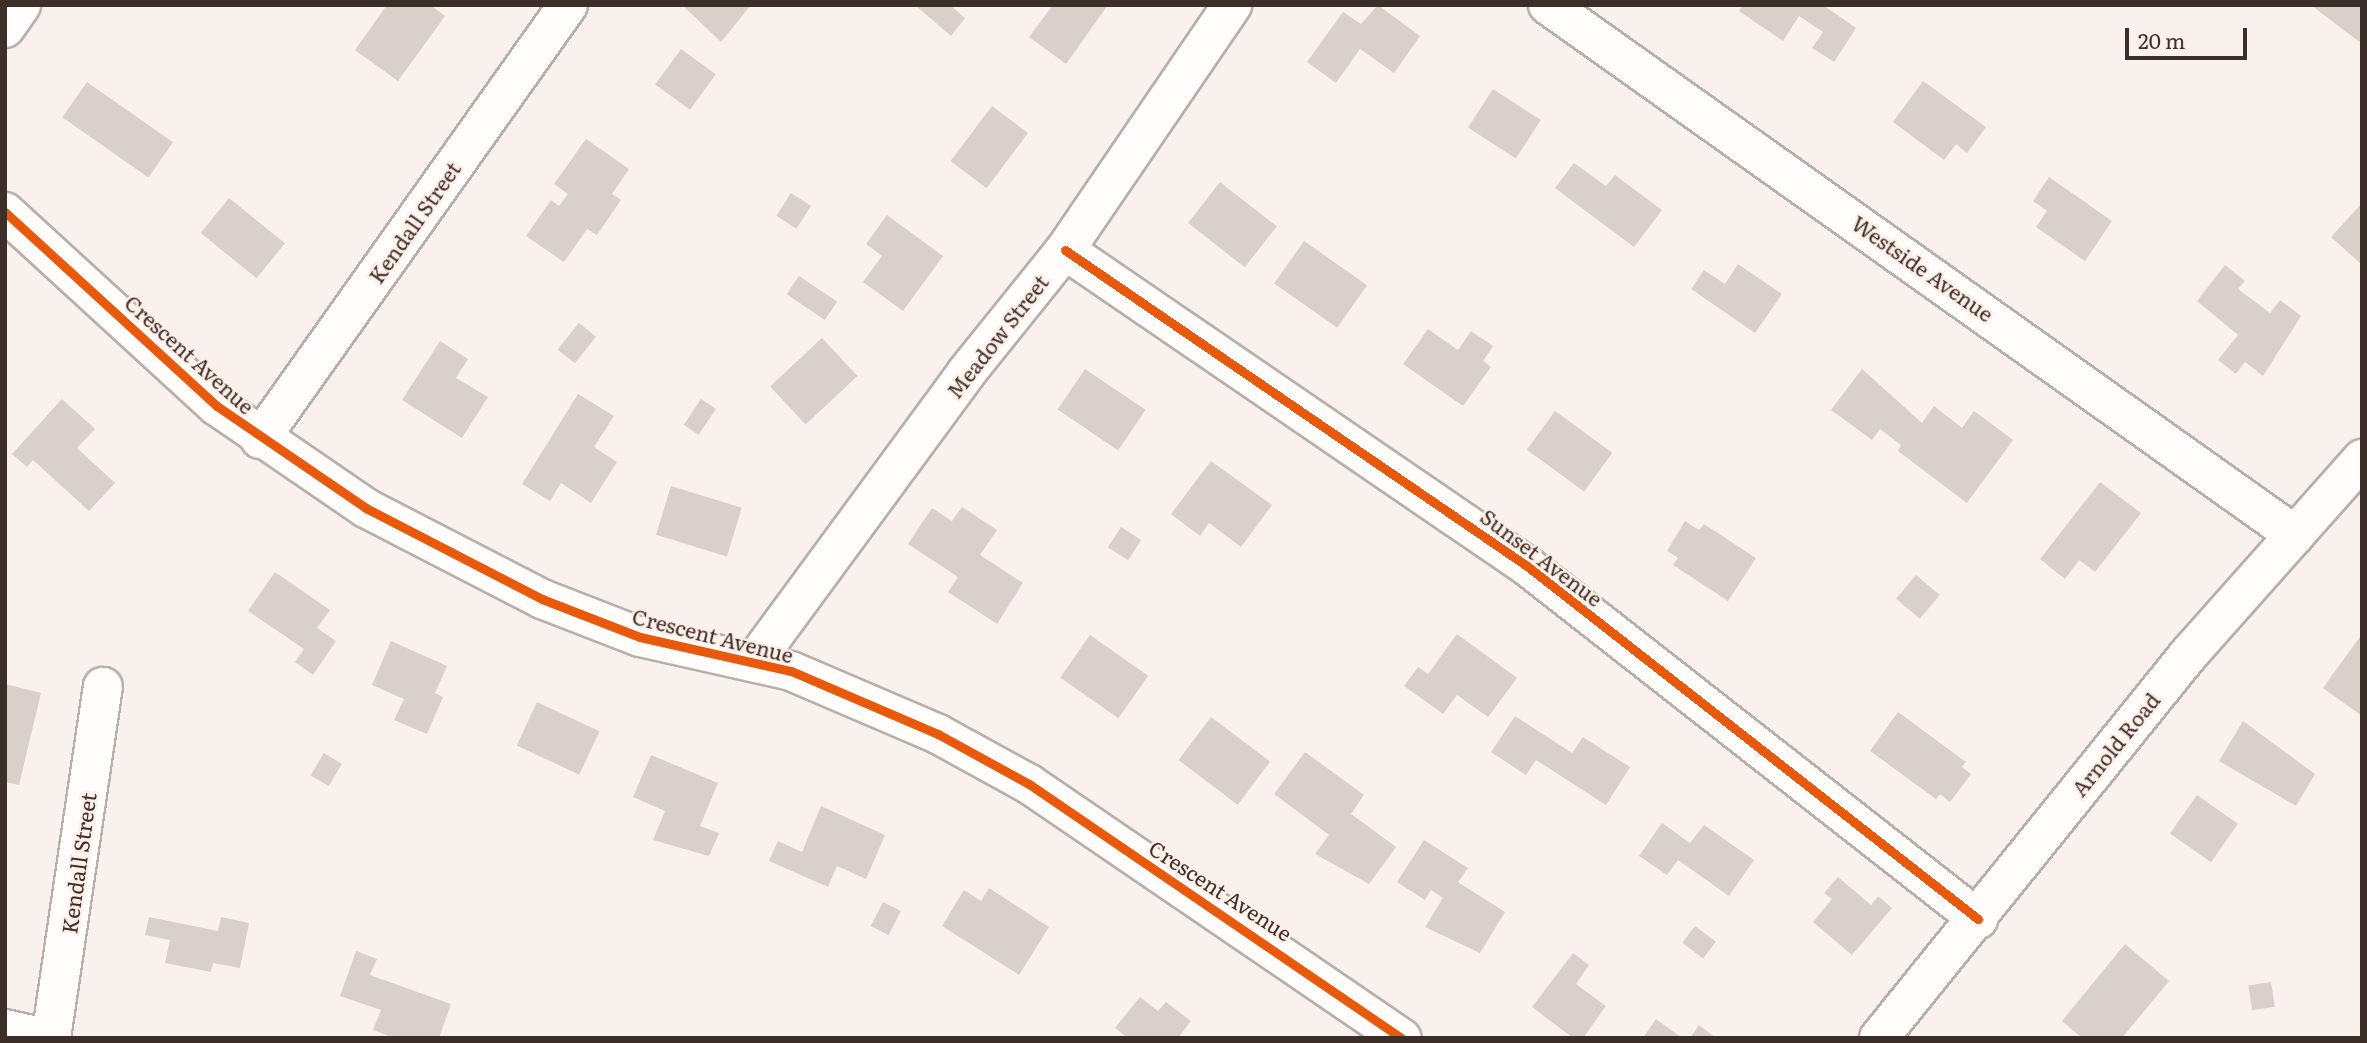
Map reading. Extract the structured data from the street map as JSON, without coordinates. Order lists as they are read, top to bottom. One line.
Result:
{"streets":{"street":["Kendall Street","Westside Avenue","Meadow Street","Crescent Avenue","Sunset Avenue","Arnold Road"]},"crossings":[["Kendall Street","Crescent Avenue"],["Westside Avenue","Arnold Road"],["Meadow Street","Crescent Avenue"],["Meadow Street","Sunset Avenue"],["Sunset Avenue","Arnold Road"]],"scale_bar":"20 m"}
